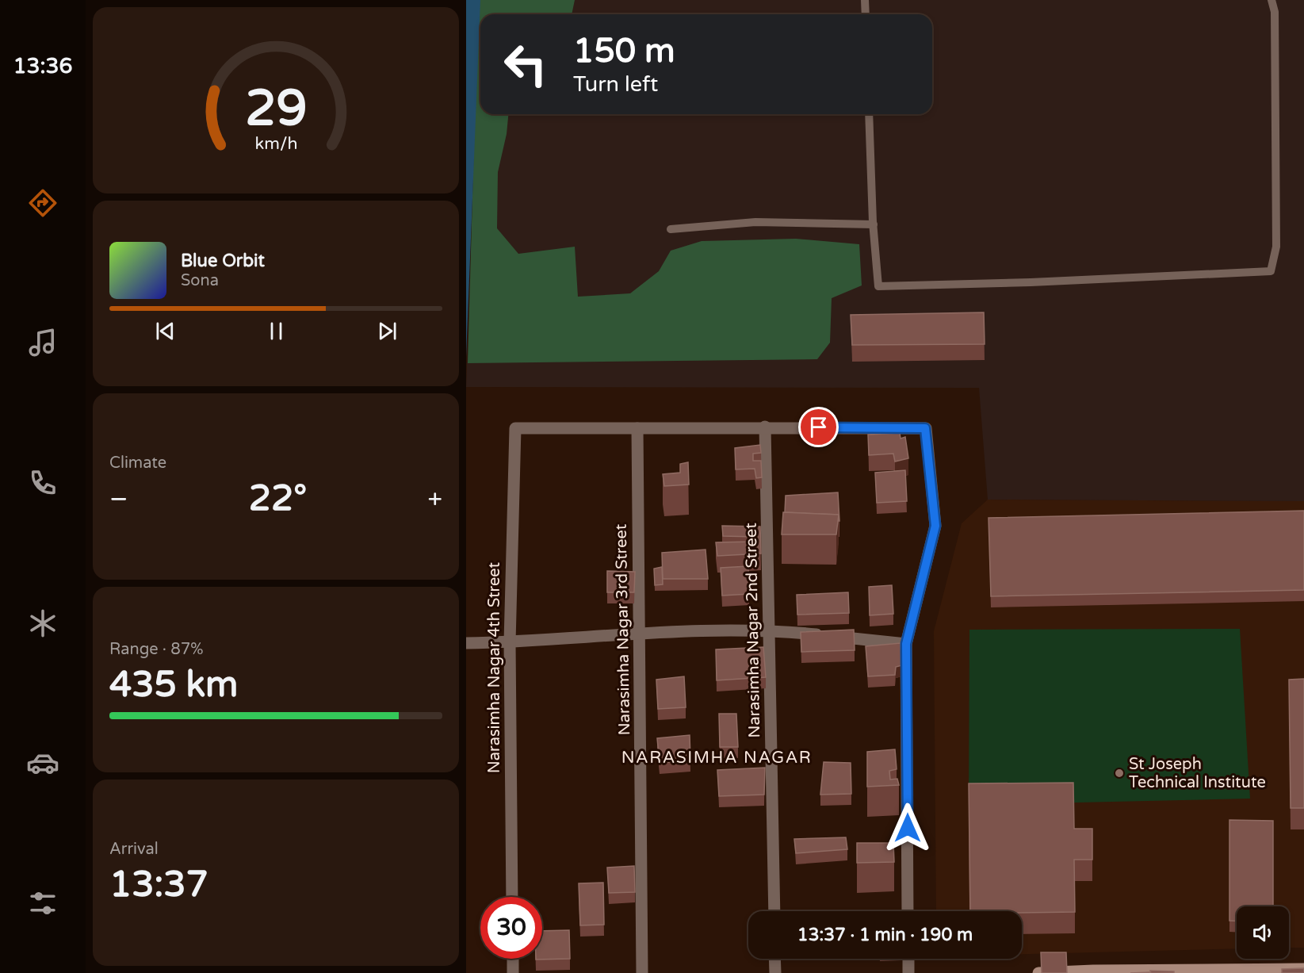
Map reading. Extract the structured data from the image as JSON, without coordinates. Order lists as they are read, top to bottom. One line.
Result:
{"streets":{"street":["Narasimha Nagar 3rd Street","Narasimha Nagar 2nd Street","Narasimha Nagar 4th Street"]},"crossings":[["Narasimha Nagar 3rd Street","Narasimha Nagar 4th Street"]],"districts":["NARASIMHA NAGAR"],"places":["St Joseph Technical Institute"],"page":{"tabs":"13:36","turn":["150 m","Turn left"],"song":["Blue Orbit","Sona"],"tile":["Climate",["Range · 87%","435 km"],["Arrival","13:37"]],"heat":["−","22°","+"],"limit":"30","trip":"13:37 · 1 min · 190 m","gauge":["29","km/h"]}}
